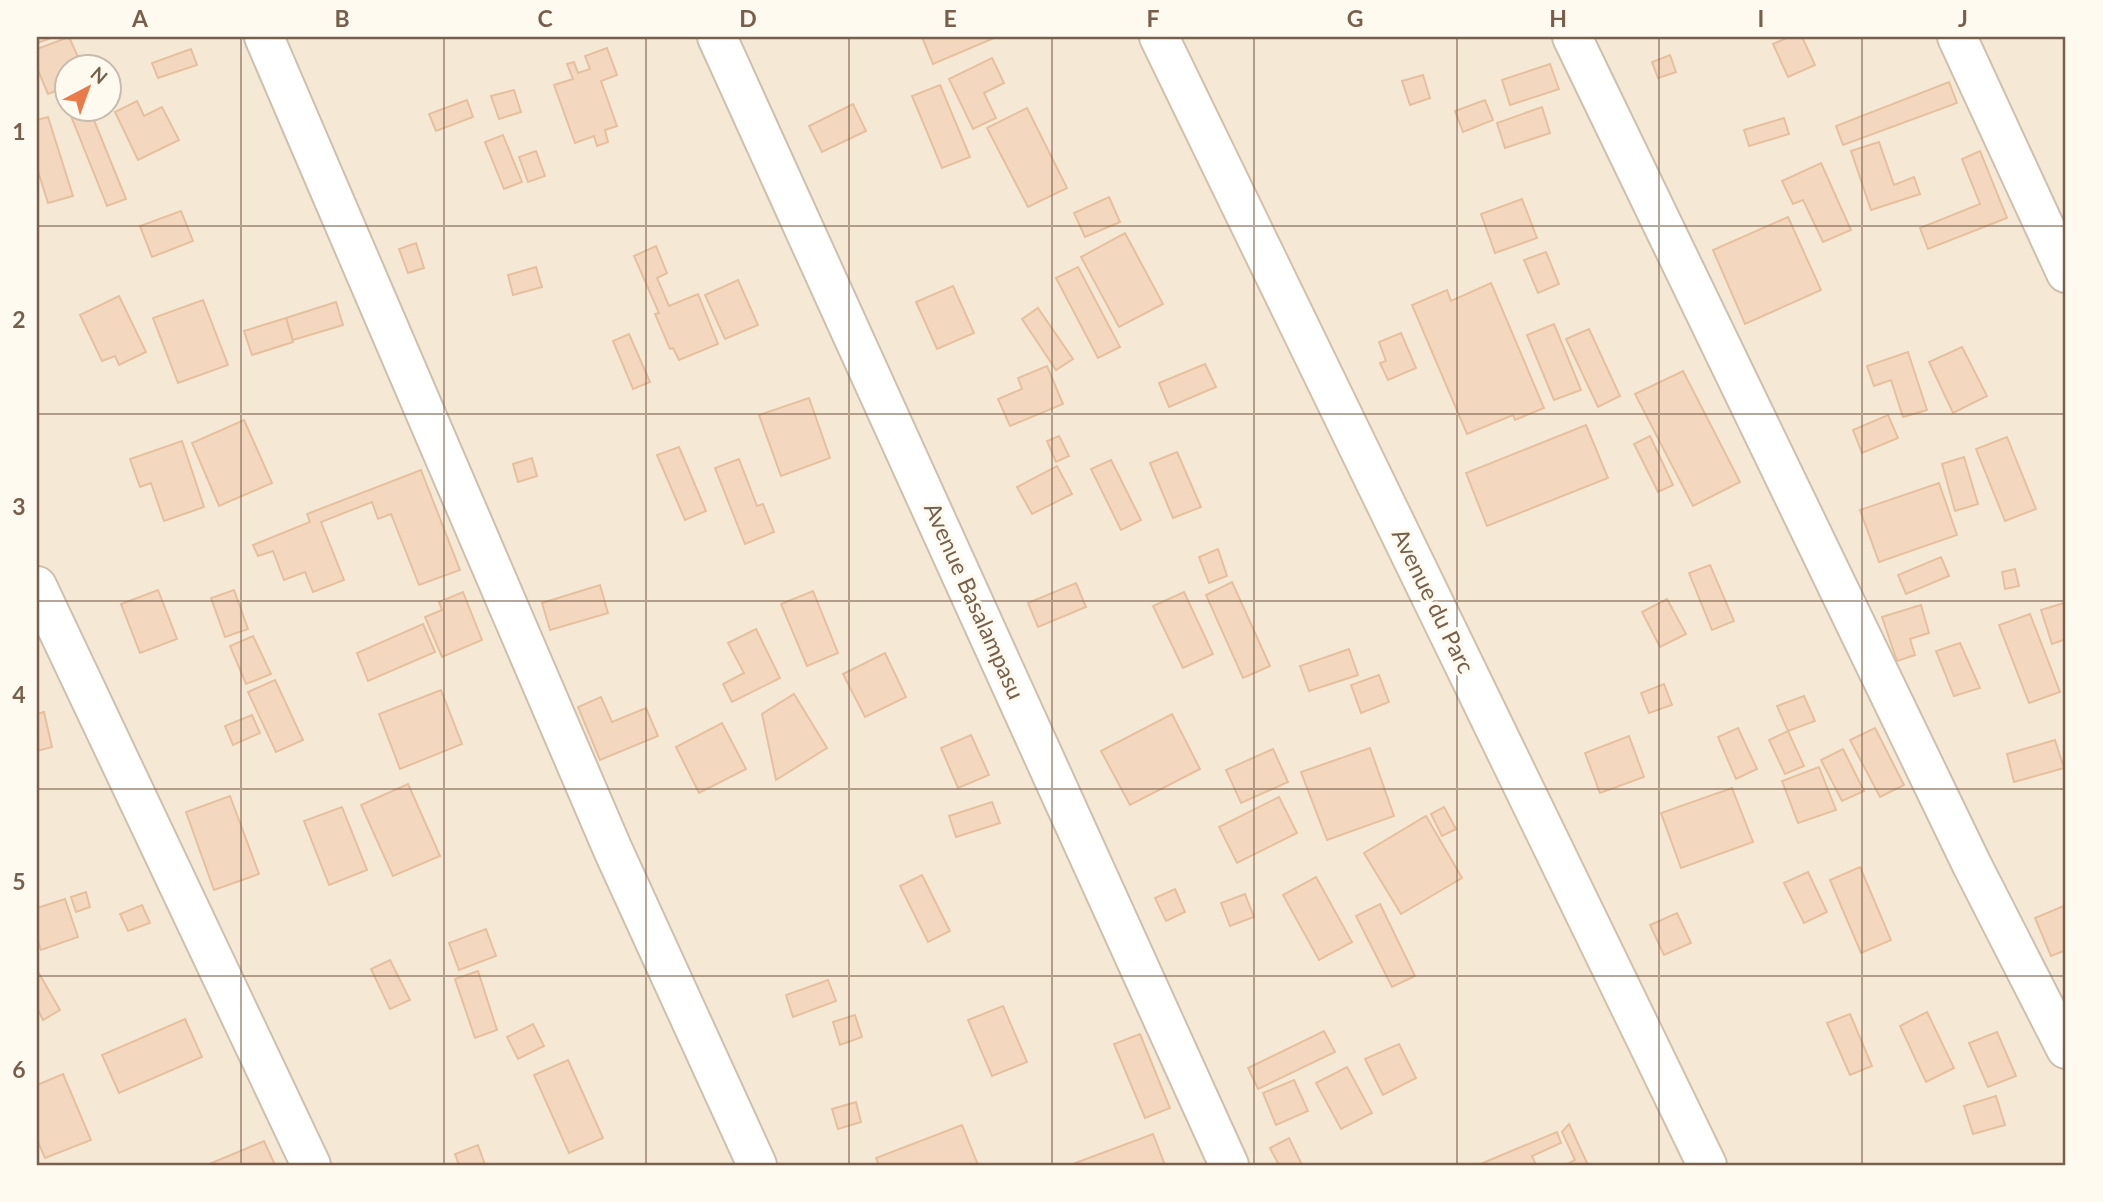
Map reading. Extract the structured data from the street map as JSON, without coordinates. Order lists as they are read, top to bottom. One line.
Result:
{"streets":{"street":["Avenue Basalampasu","Avenue du Parc"]},"north":"top right","grid":{"columns":["A","B","C","D","E","F","G","H","I","J"],"rows":["1","2","3","4","5","6"]}}
